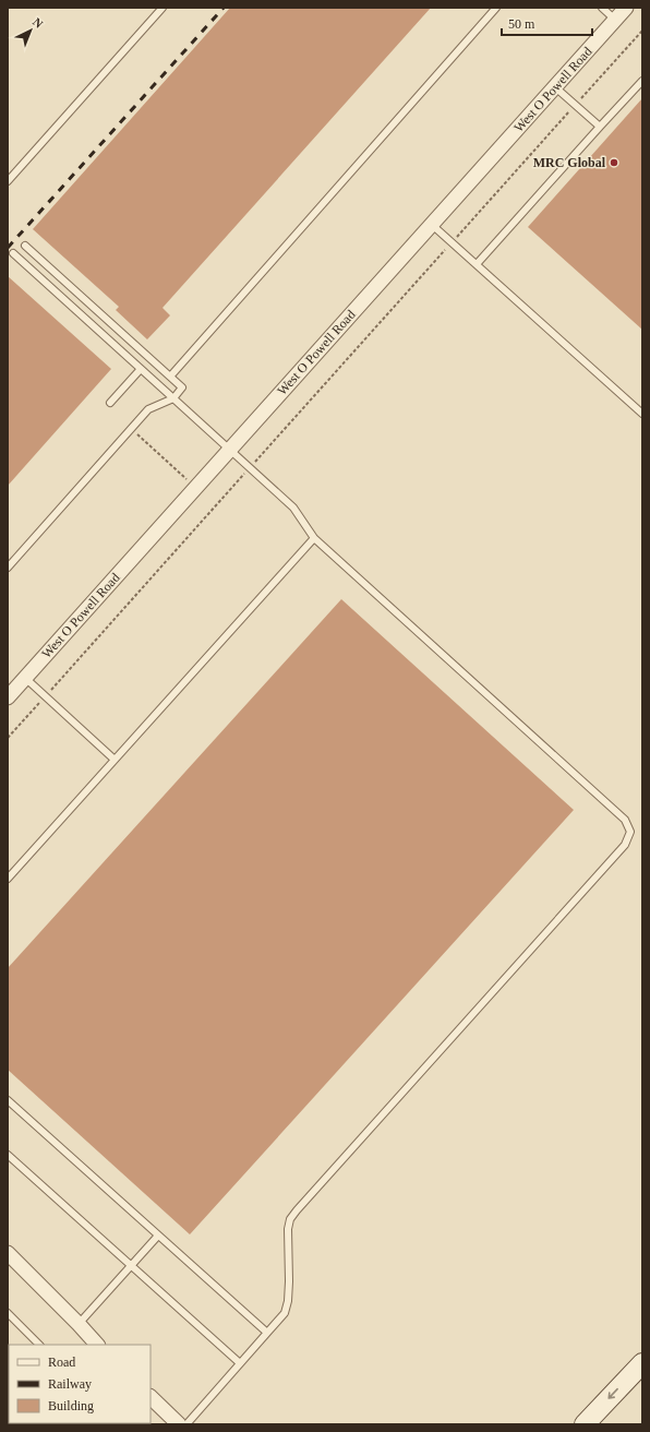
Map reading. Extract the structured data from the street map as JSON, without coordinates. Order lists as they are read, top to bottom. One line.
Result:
{"streets":{"street":["West O Powell Road"]},"places":["MRC Global"],"legend":["Road","Railway","Building"],"scale_bar":"50 m","north":"top right"}
